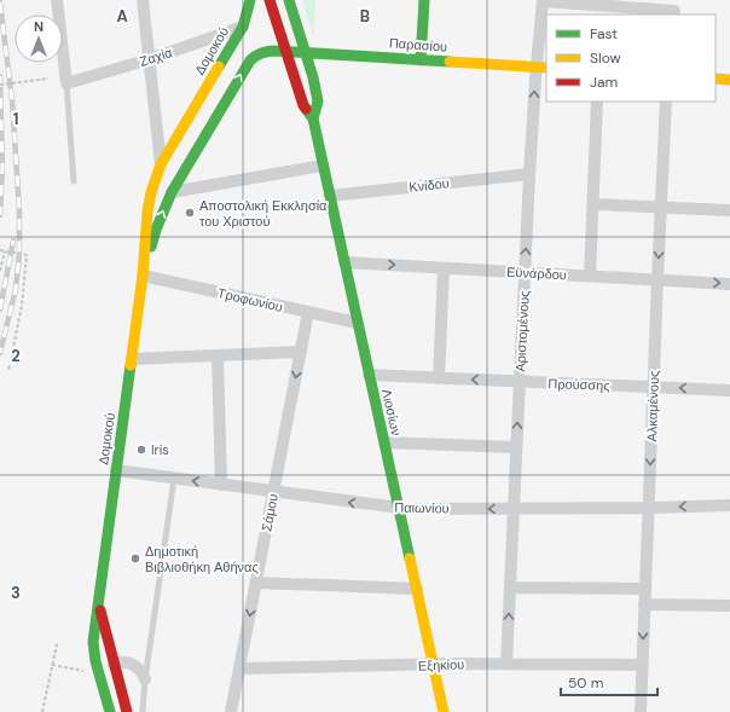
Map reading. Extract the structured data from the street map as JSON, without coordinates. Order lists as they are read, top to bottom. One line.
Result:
{"streets":{"main road":["Παρασίου","Δομοκού","Λιοσίων"],"street":["Ζαχία","Κνίδου","Εϋνάρδου","Τροφωνίου","Αριστομένους","Προύσσης","Αλκαμένους","Παιωνίου","Σάμου","Εξηκίου"]},"crossings":[["Παρασίου","Δομοκού"],["Παρασίου","Αριστομένους"],["Παρασίου","Λιοσίων"],["Δομοκού","Ζαχία"],["Δομοκού","Τροφωνίου"],["Δομοκού","Λιοσίων"],["Δομοκού","Παιωνίου"],["Κνίδου","Αριστομένους"],["Κνίδου","Λιοσίων"],["Εϋνάρδου","Αριστομένους"],["Εϋνάρδου","Αλκαμένους"],["Εϋνάρδου","Λιοσίων"],["Τροφωνίου","Λιοσίων"],["Τροφωνίου","Σάμου"],["Αριστομένους","Προύσσης"],["Αριστομένους","Παιωνίου"],["Αριστομένους","Εξηκίου"],["Προύσσης","Αλκαμένους"],["Προύσσης","Λιοσίων"],["Αλκαμένους","Παιωνίου"],["Αλκαμένους","Εξηκίου"],["Λιοσίων","Παιωνίου"],["Λιοσίων","Εξηκίου"],["Παιωνίου","Σάμου"],["Σάμου","Εξηκίου"]],"one_way":["Αλκαμένους"],"places":["Αποστολική Εκκλησία του Χριστού","Iris","Δημοτική Βιβλιοθήκη Αθήνας"],"legend":["Fast","Slow","Jam"],"scale_bar":"50 m","north":"top","grid":{"columns":["A","B"],"rows":["1","2","3"]}}
